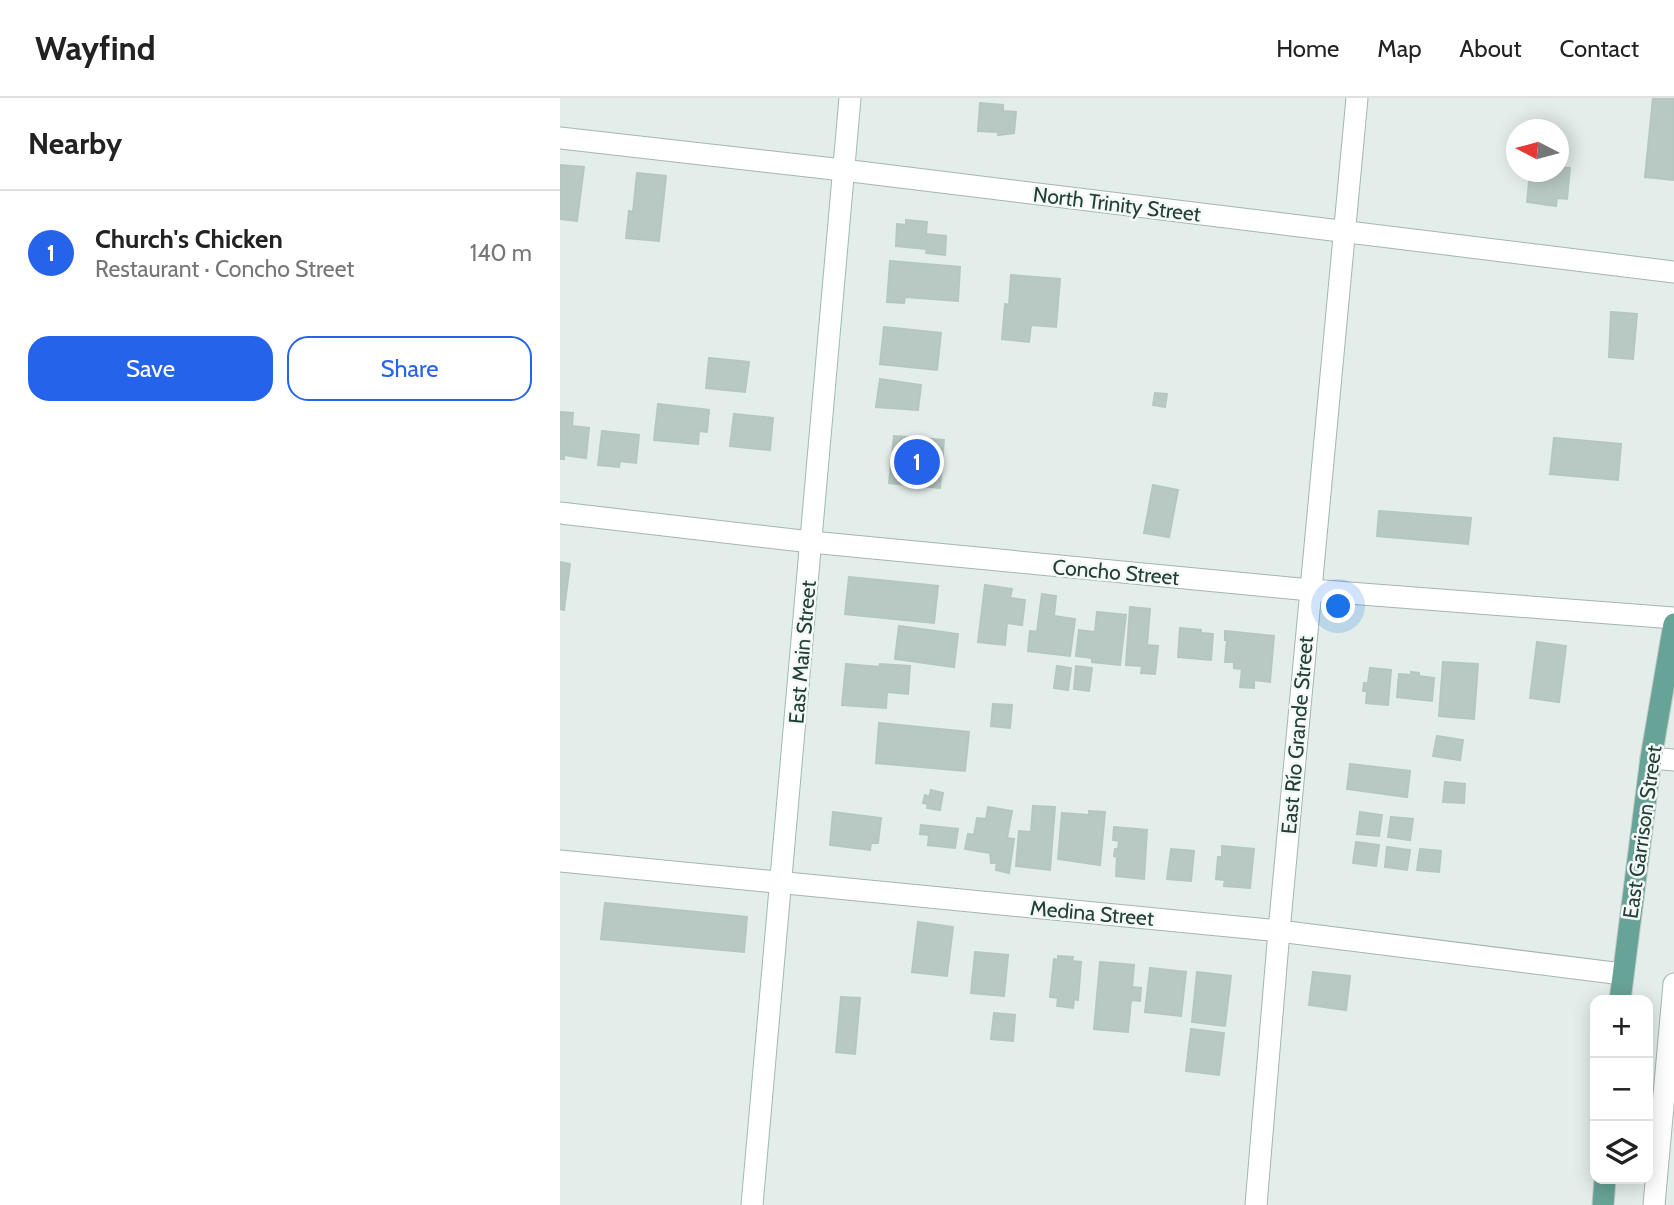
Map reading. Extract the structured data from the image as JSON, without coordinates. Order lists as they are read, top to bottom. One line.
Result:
{"streets":{"main road":["East Garrison Street"],"street":["North Trinity Street","Concho Street","East Main Street","East Río Grande Street","Medina Street"]},"crossings":[["North Trinity Street","East Main Street"],["North Trinity Street","East Río Grande Street"],["Concho Street","East Main Street"],["Concho Street","East Río Grande Street"],["East Main Street","Medina Street"],["East Río Grande Street","Medina Street"],["East Garrison Street","Medina Street"]],"north":"left","page":{"header":"Wayfind","nav":["Home","Map","About","Contact"],"heading":"Nearby","list":[{"mark":"1","name":"Church's Chicken","note":"Restaurant · Concho Street","value":"140 m"}],"buttons":["Save","Share"],"pins":"1","map_buttons":["+","−"]}}
